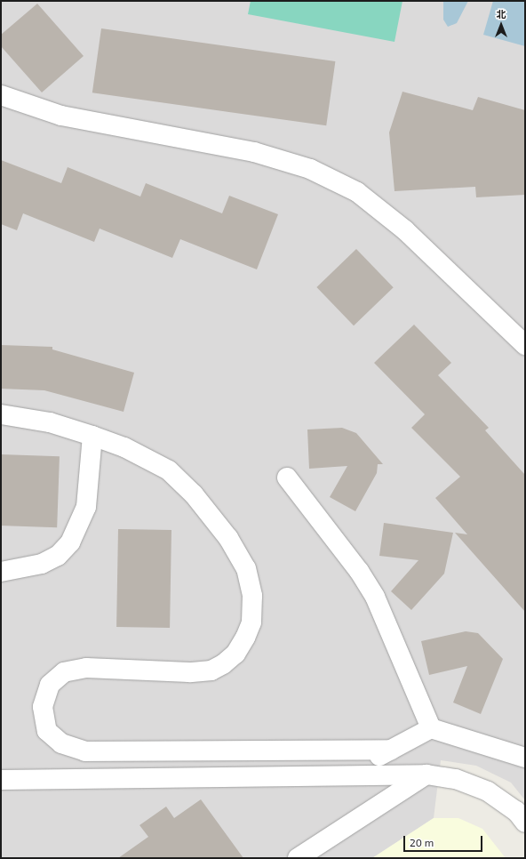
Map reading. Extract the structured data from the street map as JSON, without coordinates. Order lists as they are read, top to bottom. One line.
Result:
{"scale_bar":"20 m","north":"top"}
